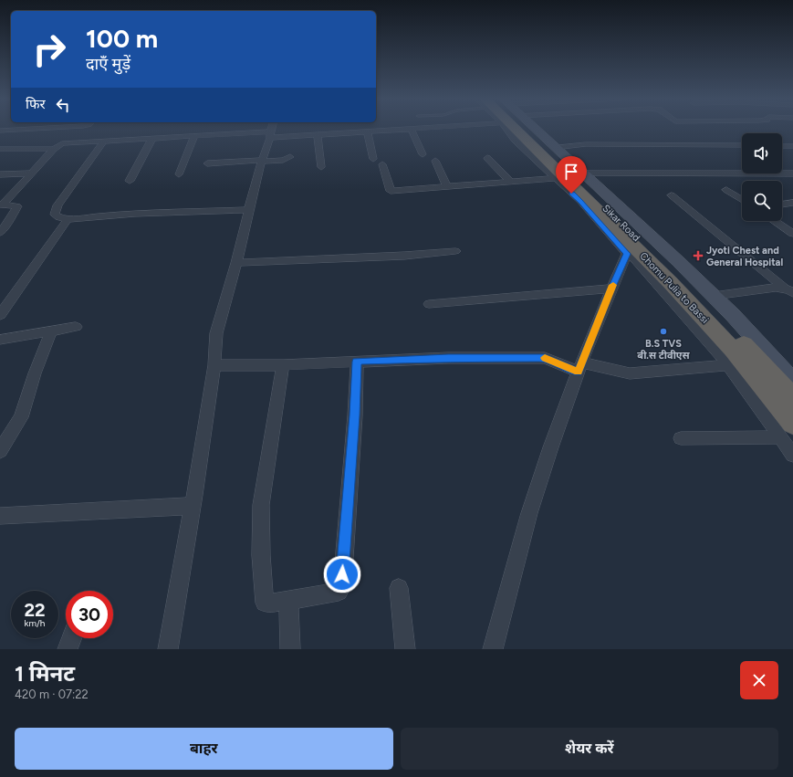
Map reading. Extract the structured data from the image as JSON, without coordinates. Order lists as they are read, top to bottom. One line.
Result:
{"streets":{"highway":["Sikar Road","Chomu Pulia to Bassi"]},"places":{"health":["Jyoti Chest and General Hospital"],"other":["B.S TVS बी.स टीवीएस"]},"page":{"turn":["100 m","दाएँ मुड़ें"],"then":"फिर","speed":"22 km/h","limit":"30","heading":["1 मिनट","420 m · 07:22"],"buttons":["बाहर","शेयर करें"]}}
